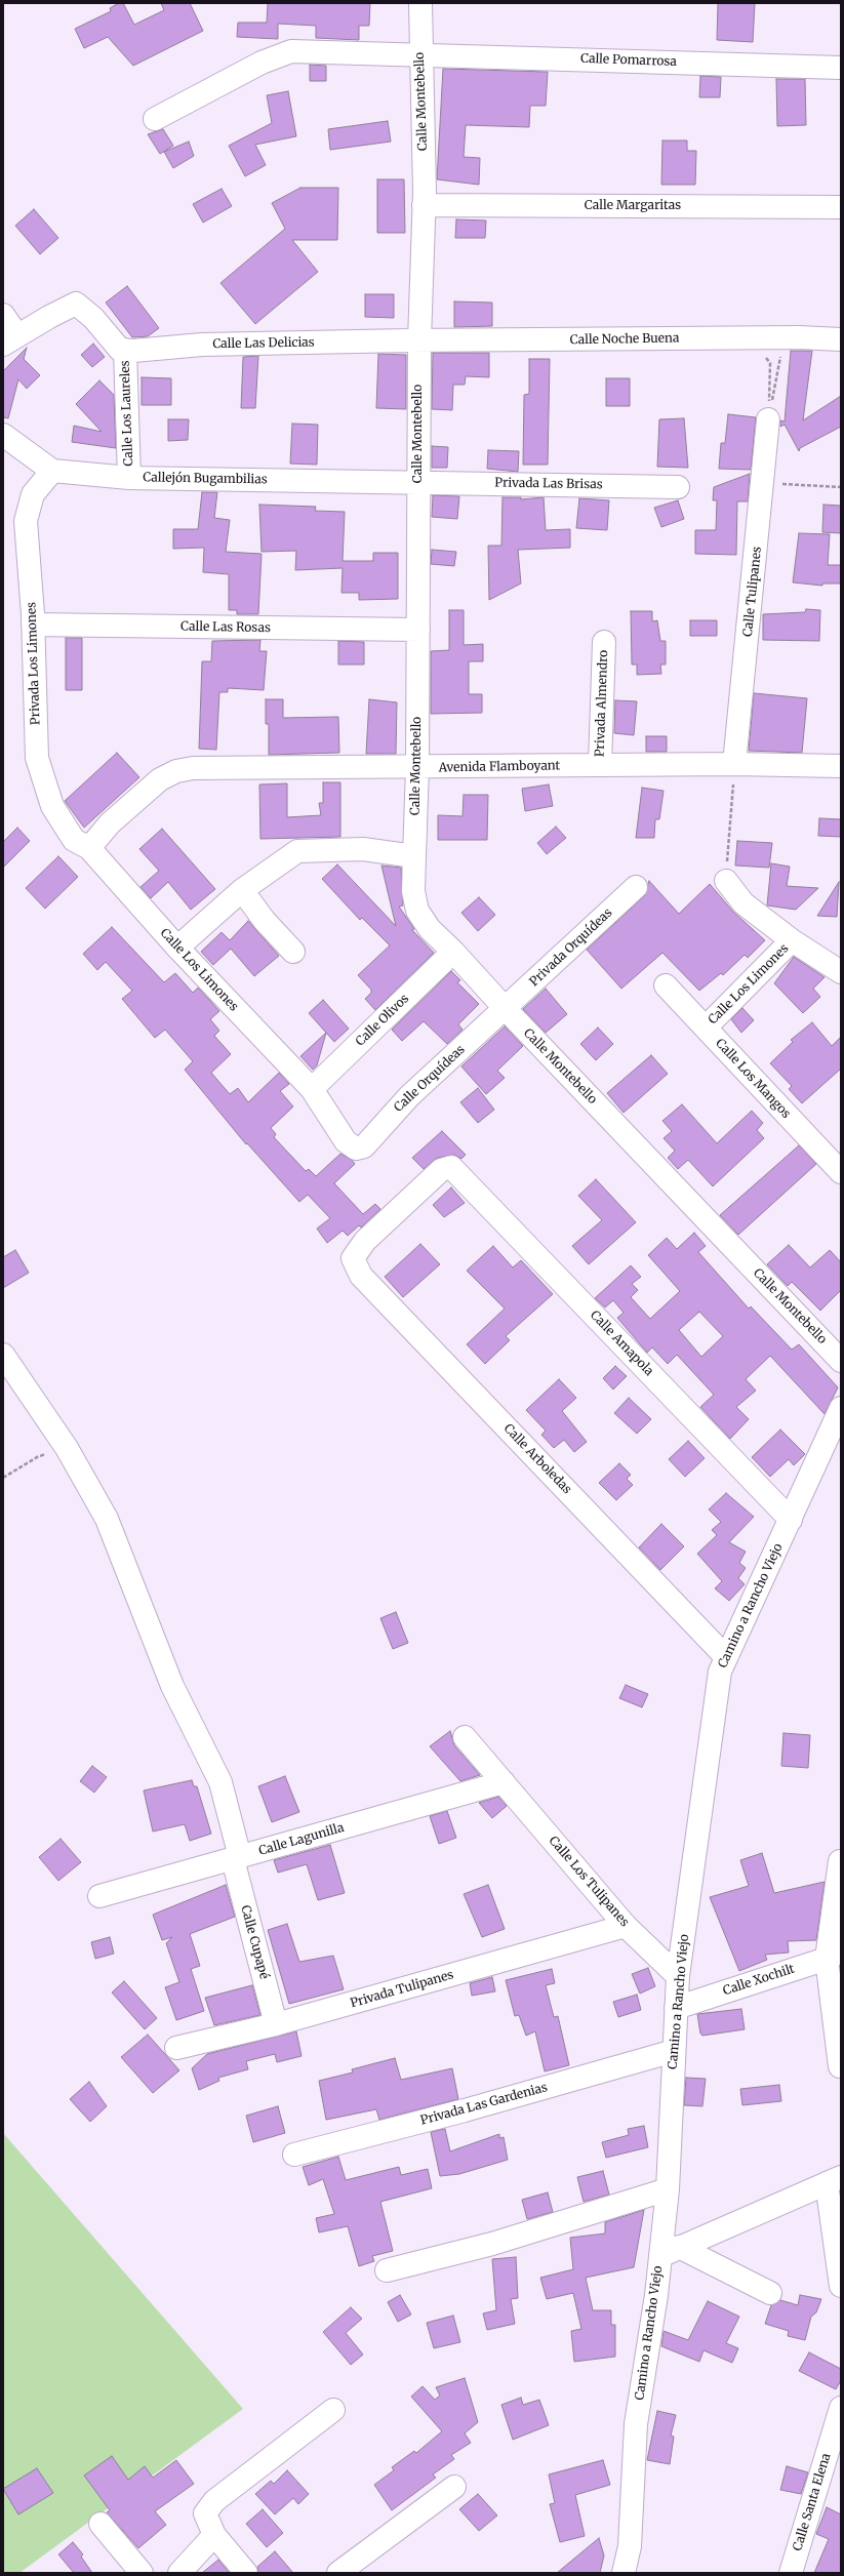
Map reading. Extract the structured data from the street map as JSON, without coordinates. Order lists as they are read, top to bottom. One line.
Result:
{"streets":{"street":["Calle Pomarrosa","Calle Montebello","Calle Margaritas","Calle Noche Buena","Calle Las Delicias","Calle Los Laureles","Callejón Bugambilias","Privada Las Brisas","Calle Tulipanes","Calle Las Rosas","Privada Los Limones","Privada Almendro","Avenida Flamboyant","Privada Orquídeas","Calle Los Limones","Calle Olivos","Calle Orquídeas","Calle Los Mangos","Calle Amapola","Calle Arboledas","Camino a Rancho Viejo","Calle Lagunilla","Calle Los Tulipanes","Calle Cupapé","Calle Xochilt","Privada Tulipanes","Privada Las Gardenias","Calle Santa Elena"]},"crossings":[["Calle Pomarrosa","Calle Montebello"],["Calle Montebello","Calle Margaritas"],["Calle Montebello","Calle Noche Buena"],["Calle Montebello","Calle Las Delicias"],["Calle Montebello","Callejón Bugambilias"],["Calle Montebello","Privada Las Brisas"],["Calle Montebello","Calle Las Rosas"],["Calle Montebello","Avenida Flamboyant"],["Calle Montebello","Privada Orquídeas"],["Calle Montebello","Calle Olivos"],["Calle Montebello","Calle Orquídeas"],["Calle Noche Buena","Calle Las Delicias"],["Calle Las Delicias","Calle Los Laureles"],["Calle Los Laureles","Callejón Bugambilias"],["Callejón Bugambilias","Privada Las Brisas"],["Callejón Bugambilias","Privada Los Limones"],["Calle Tulipanes","Avenida Flamboyant"],["Calle Las Rosas","Privada Los Limones"],["Privada Los Limones","Avenida Flamboyant"],["Privada Los Limones","Calle Los Limones"],["Privada Almendro","Avenida Flamboyant"],["Avenida Flamboyant","Calle Los Limones"],["Privada Orquídeas","Calle Orquídeas"],["Calle Los Limones","Calle Olivos"],["Calle Los Limones","Calle Orquídeas"],["Calle Los Limones","Calle Los Mangos"],["Calle Amapola","Calle Arboledas"],["Calle Amapola","Camino a Rancho Viejo"],["Calle Arboledas","Camino a Rancho Viejo"],["Camino a Rancho Viejo","Calle Los Tulipanes"],["Camino a Rancho Viejo","Calle Xochilt"],["Camino a Rancho Viejo","Privada Las Gardenias"],["Calle Lagunilla","Calle Los Tulipanes"],["Calle Lagunilla","Calle Cupapé"],["Calle Los Tulipanes","Privada Tulipanes"],["Calle Cupapé","Privada Tulipanes"]]}
